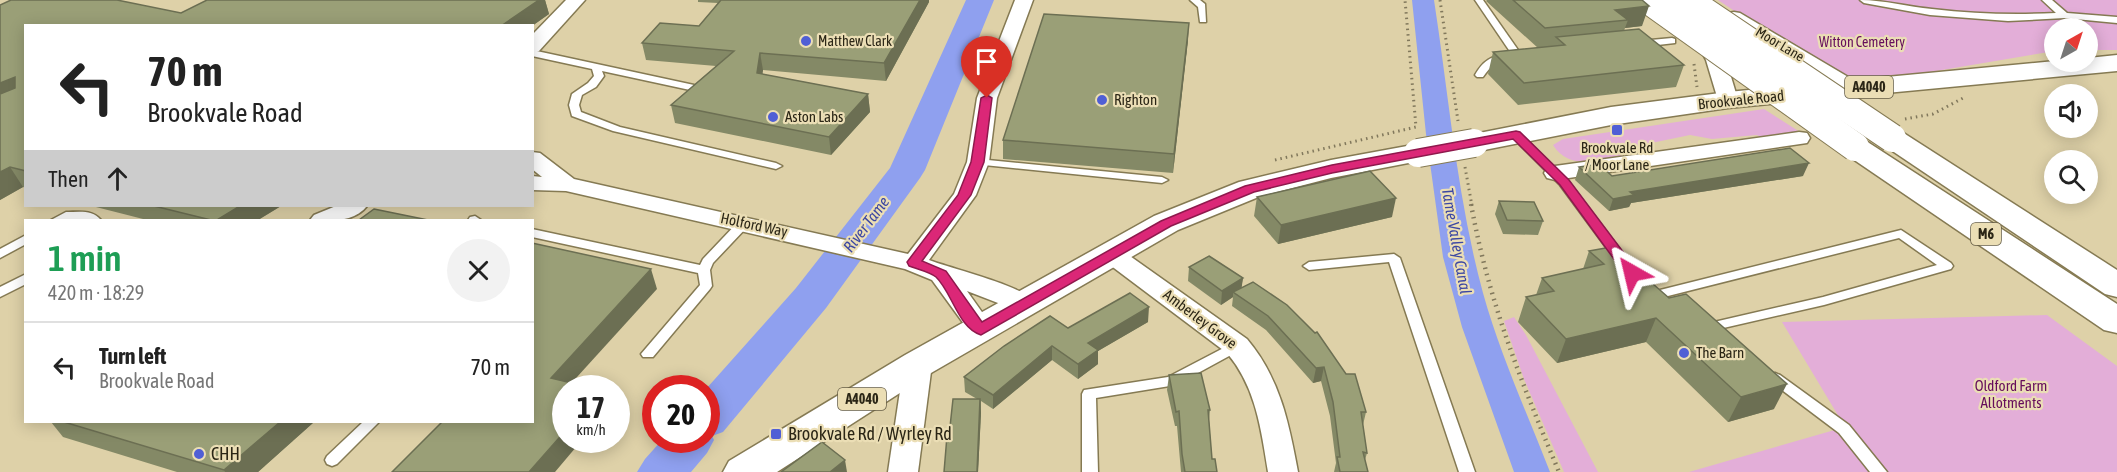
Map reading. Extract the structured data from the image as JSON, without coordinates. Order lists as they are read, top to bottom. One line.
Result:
{"streets":{"main road":["A4040","Brookvale Road","M6"],"street":["Moor Lane","Holford Way","Amberley Grove"]},"crossings":[["Moor Lane","Brookvale Road"],["A4040","Brookvale Road"],["A4040","Holford Way"],["A4040","Amberley Grove"]],"water":["River Tame","Tame Valley Canal"],"parks":["Witton Cemetery","Oldford Farm Allotments"],"places":{"other":["Matthew Clark","Righton","Aston Labs","The Barn","CHH"],"transit":["Brookvale Rd / Moor Lane","Brookvale Rd / Wyrley Rd"]},"north":"top right","page":{"turn":["70 m","Brookvale Road"],"then":"Then","heading":["1 min","420 m · 18:29"],"list":[{"name":"Turn left","note":"Brookvale Road","value":"70 m"}],"speed":"17 km/h","limit":"20"}}
